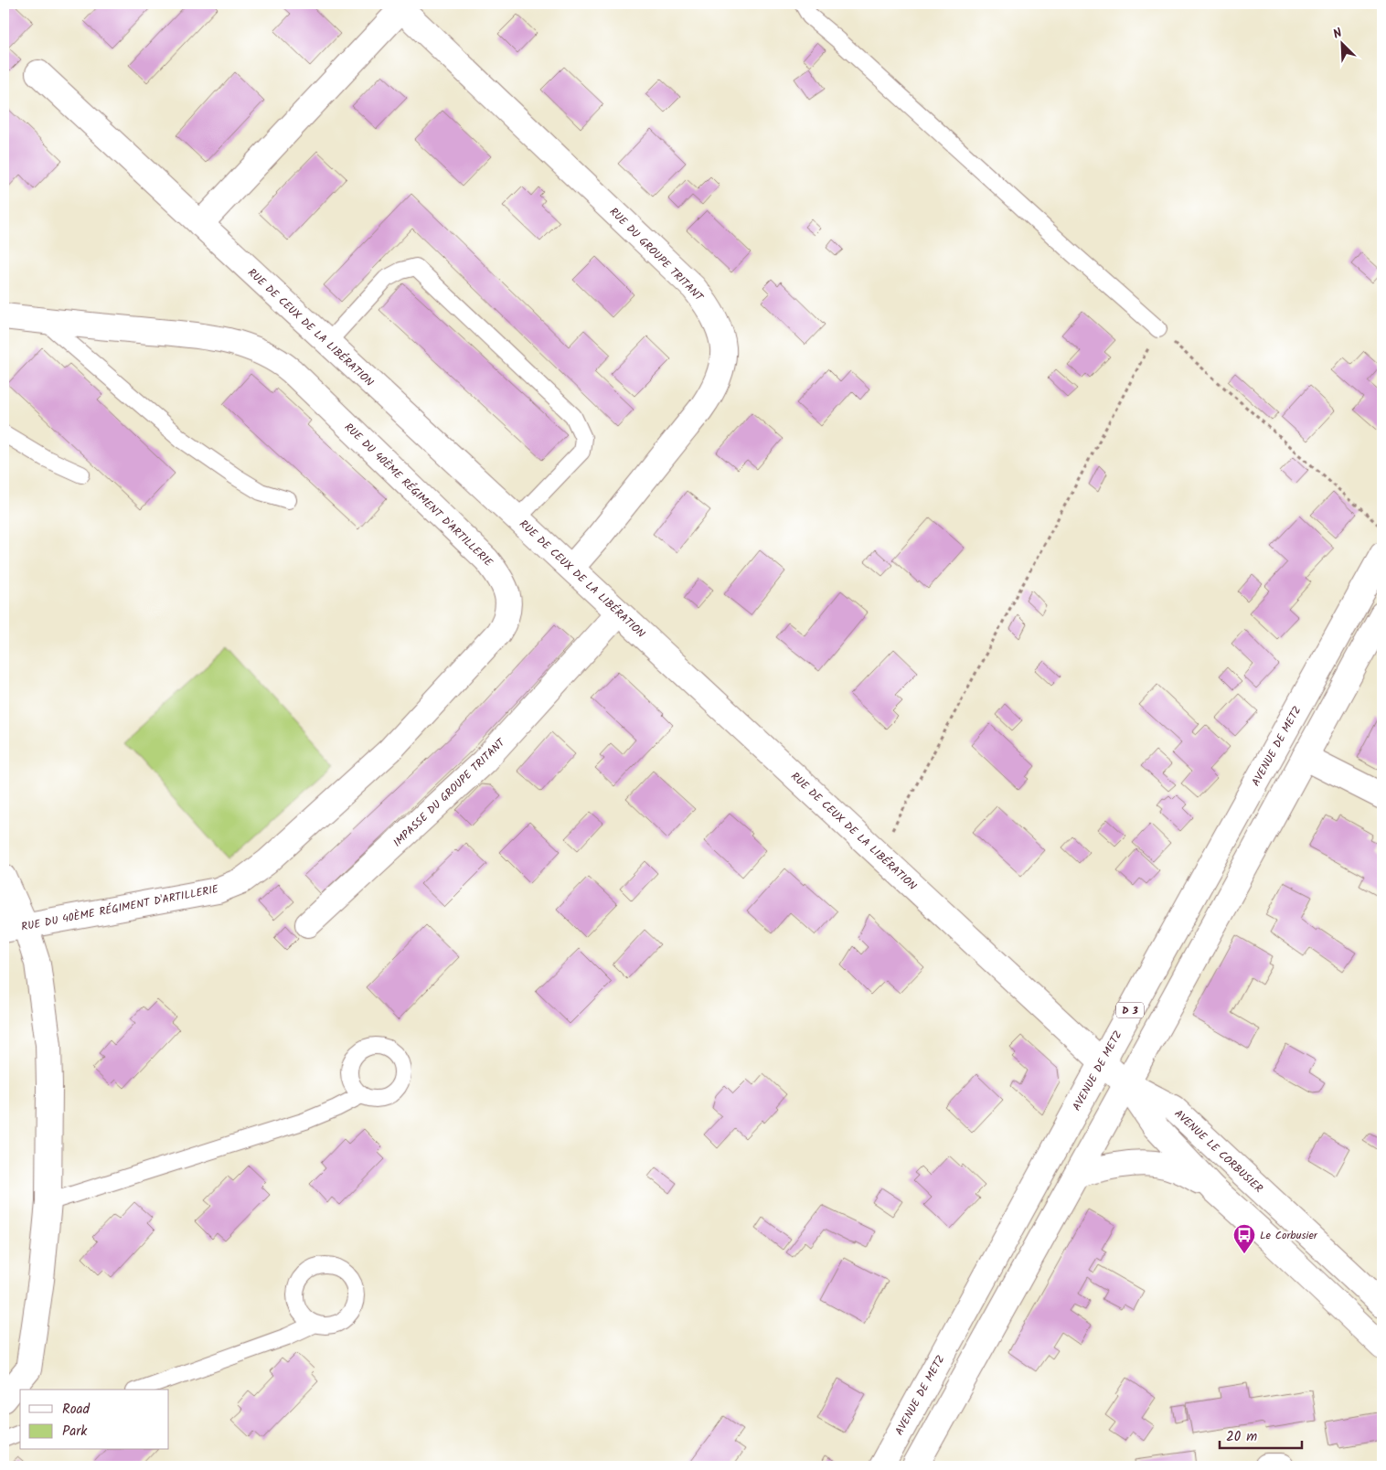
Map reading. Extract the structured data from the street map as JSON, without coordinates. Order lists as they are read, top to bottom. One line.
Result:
{"streets":{"street":["RUE DU GROUPE TRITANT","RUE DE CEUX DE LA LIBÉRATION","RUE DU 40ÈME RÉGIMENT D'ARTILLERIE","AVENUE DE METZ","IMPASSE DU GROUPE TRITANT","D 3","AVENUE LE CORBUSIER"]},"crossings":[["RUE DU GROUPE TRITANT","RUE DE CEUX DE LA LIBÉRATION"],["RUE DE CEUX DE LA LIBÉRATION","AVENUE DE METZ"],["RUE DE CEUX DE LA LIBÉRATION","IMPASSE DU GROUPE TRITANT"],["RUE DE CEUX DE LA LIBÉRATION","D 3"],["RUE DE CEUX DE LA LIBÉRATION","AVENUE LE CORBUSIER"],["D 3","AVENUE LE CORBUSIER"]],"places":{"bus stop":["Le Corbusier"]},"legend":["Road","Park"],"scale_bar":"20 m","north":"top left"}
